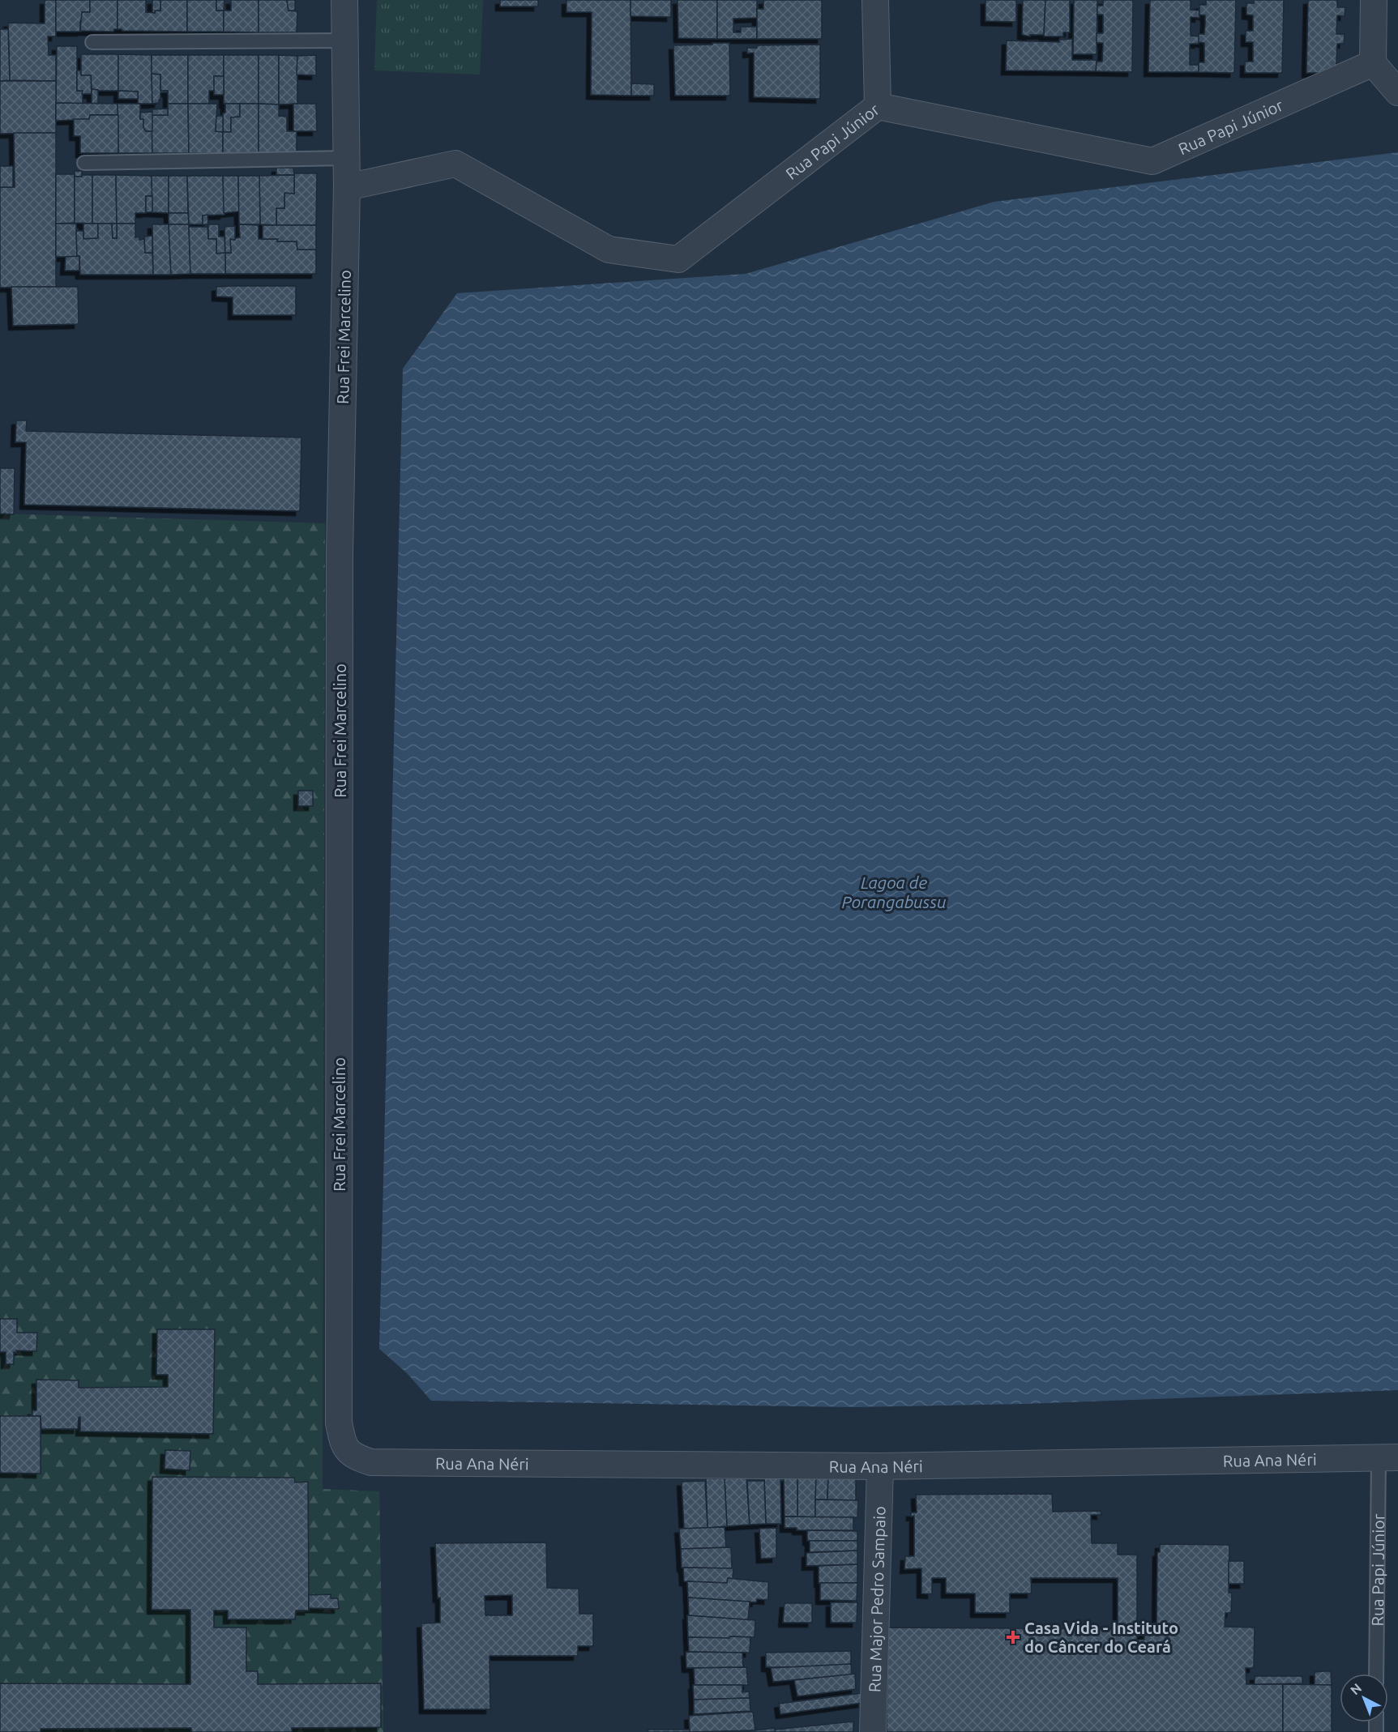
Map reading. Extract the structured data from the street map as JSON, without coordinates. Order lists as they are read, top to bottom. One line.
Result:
{"streets":{"street":["Rua Papi Júnior","Rua Frei Marcelino","Rua Ana Néri","Rua Major Pedro Sampaio"]},"crossings":[["Rua Papi Júnior","Rua Frei Marcelino"],["Rua Papi Júnior","Rua Ana Néri"],["Rua Frei Marcelino","Rua Ana Néri"],["Rua Ana Néri","Rua Major Pedro Sampaio"]],"water":["Lagoa de Porangabussu"],"places":{"health":["Casa Vida - Instituto do Câncer do Ceará"]},"north":"top left"}
